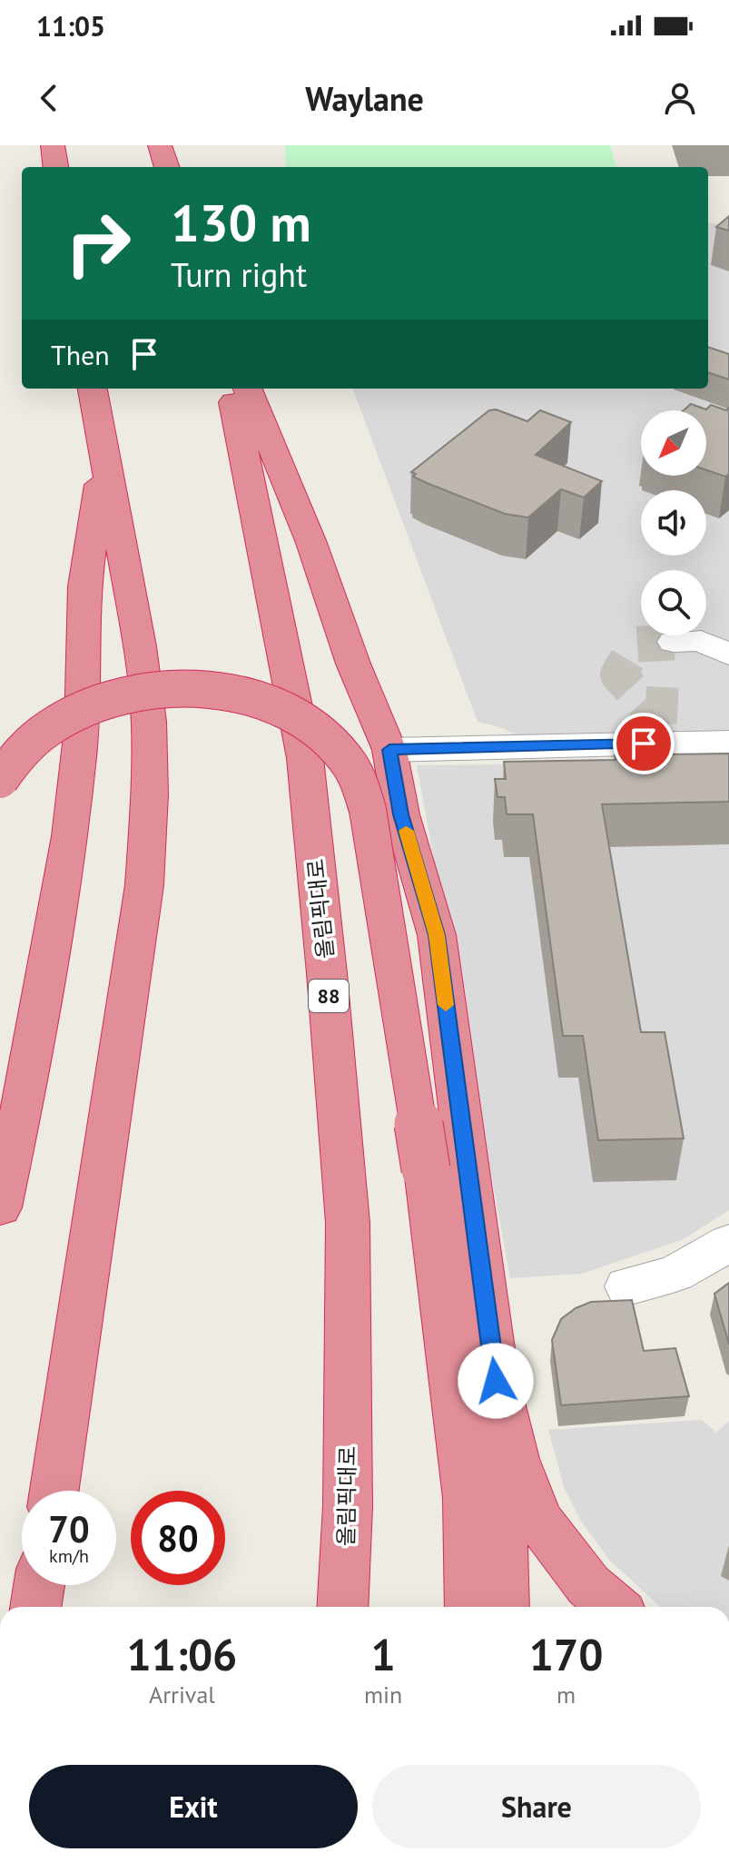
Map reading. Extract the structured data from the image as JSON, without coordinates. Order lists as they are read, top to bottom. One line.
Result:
{"streets":{"highway":["올림픽대로","88"]},"north":"bottom left","page":{"status":"11:05","header":"Waylane","turn":["130 m","Turn right"],"then":"Then","speed":"70 km/h","limit":"80","eta":["11:06","Arrival","1","min","170","m"],"buttons":["Exit","Share"]}}
